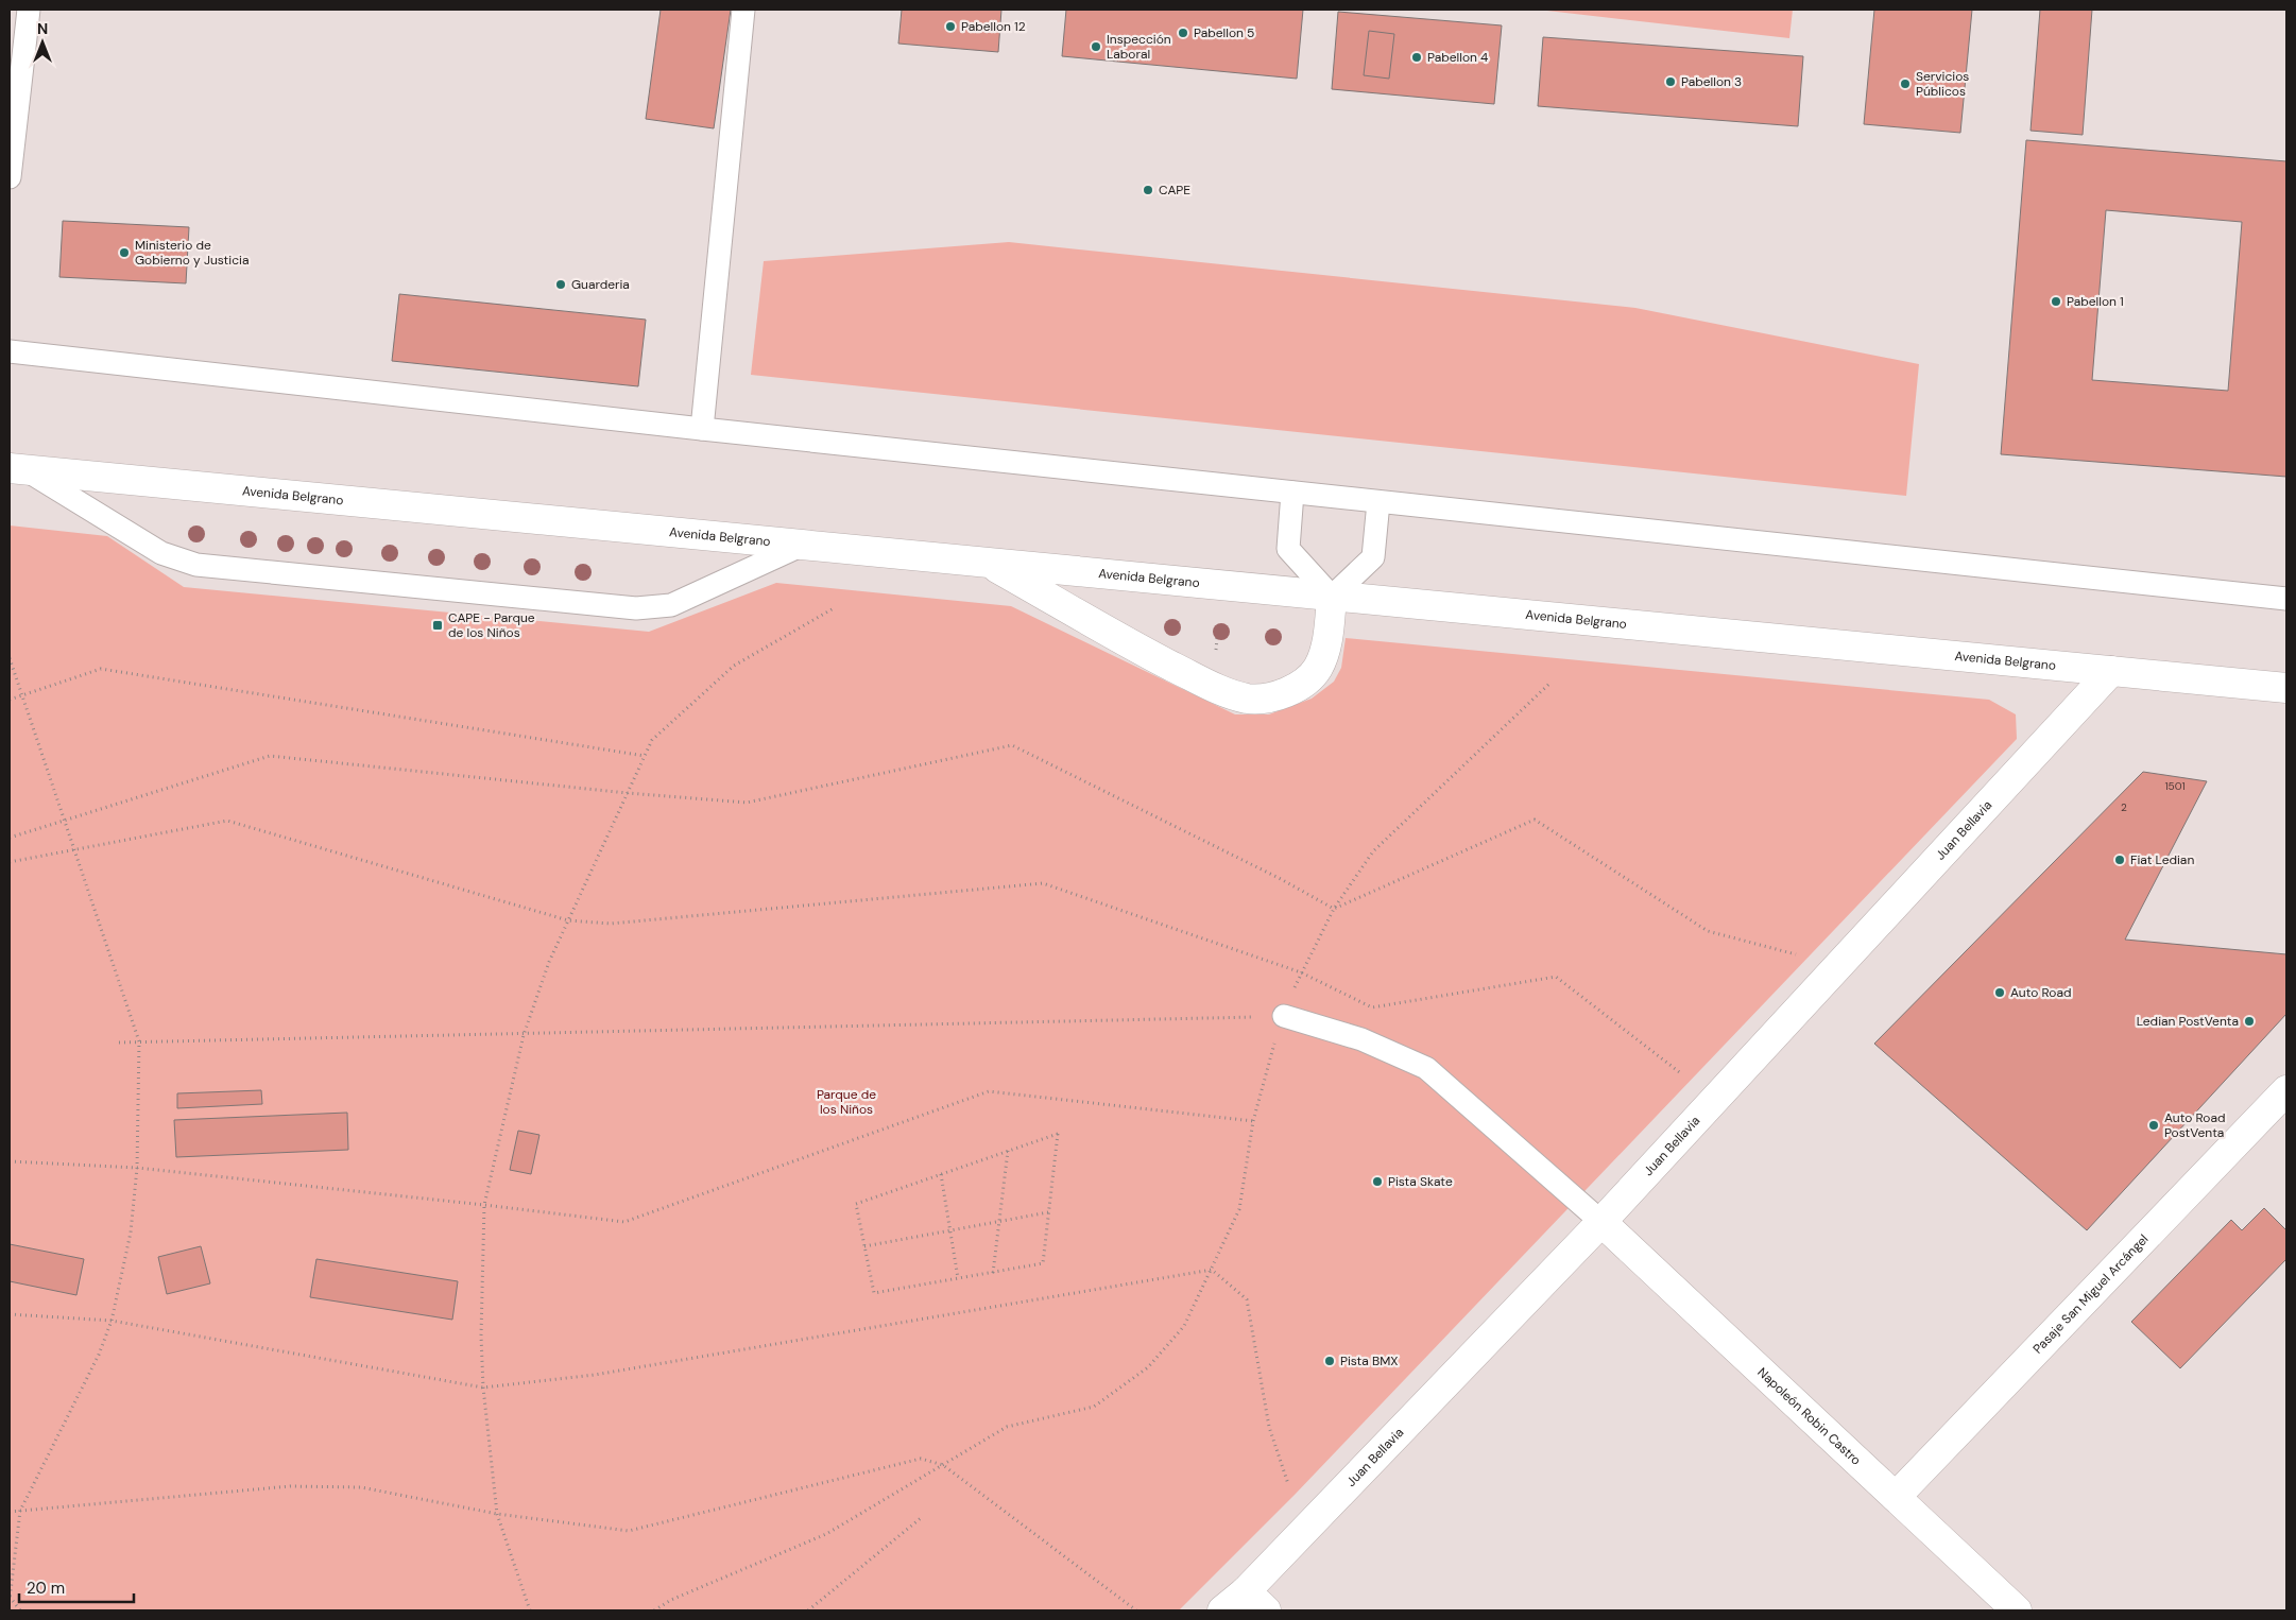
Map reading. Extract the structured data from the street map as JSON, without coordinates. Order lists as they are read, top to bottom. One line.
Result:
{"streets":{"main road":["Avenida Belgrano","Juan Bellavia","Pasaje San Miguel Arcángel","Napoleón Robin Castro"]},"crossings":[["Avenida Belgrano","Juan Bellavia"],["Juan Bellavia","Napoleón Robin Castro"],["Pasaje San Miguel Arcángel","Napoleón Robin Castro"]],"parks":["Parque de los Niños"],"places":{"other":["Pabellon 12","Pabellon 5","Inspección Laboral","Pabellon 4","Pabellon 3","Servicios Públicos","CAPE","Ministerio de Gobierno y Justicia","Guarderia","Pabellon 1","Fiat Ledian","Auto Road","Ledian PostVenta","Auto Road PostVenta","Pista Skate","Pista BMX"],"transit":["CAPE - Parque de los Niños"]},"house_numbers":["1501","2"],"scale_bar":"20 m","north":"top"}
